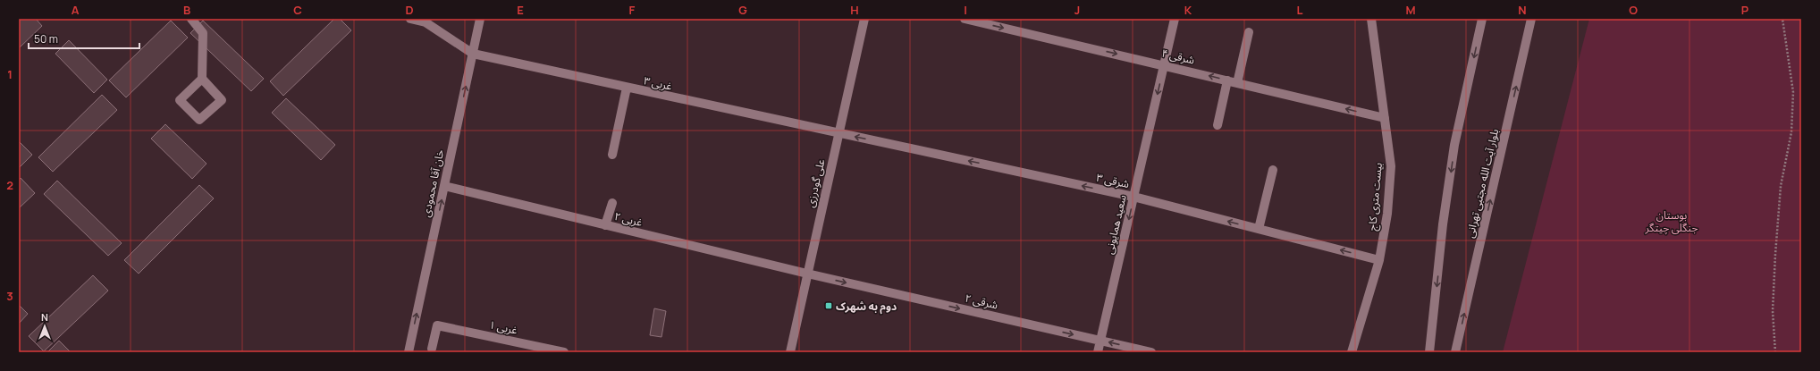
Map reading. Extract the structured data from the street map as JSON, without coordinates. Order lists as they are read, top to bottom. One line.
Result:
{"streets":{"street":["۴ شرقی","۳ غربی","۳ شرقی","خان آقا محمودی","علی گودرزی","بلوار آیت الله مجتبی تهرانی","بیست متری کاج","۲ غربی","سعید همایونی","۲ شرقی","۱ غربی"]},"crossings":[["۴ شرقی","بیست متری کاج"],["۴ شرقی","سعید همایونی"],["۳ غربی","۳ شرقی"],["۳ غربی","خان آقا محمودی"],["۳ غربی","علی گودرزی"],["۳ شرقی","علی گودرزی"],["۳ شرقی","بیست متری کاج"],["۳ شرقی","سعید همایونی"],["خان آقا محمودی","۲ غربی"],["علی گودرزی","۲ غربی"],["علی گودرزی","۲ شرقی"],["۲ غربی","۲ شرقی"],["سعید همایونی","۲ شرقی"]],"one_way":["۳ شرقی","خان آقا محمودی","سعید همایونی"],"parks":["بوستان جنگلی چیتگر"],"places":{"transit":["دوم به شهرک"]},"scale_bar":"50 m","north":"top","grid":{"columns":["A","B","C","D","E","F","G","H","I","J","K","L","M","N","O","P"],"rows":["1","2","3"]}}
